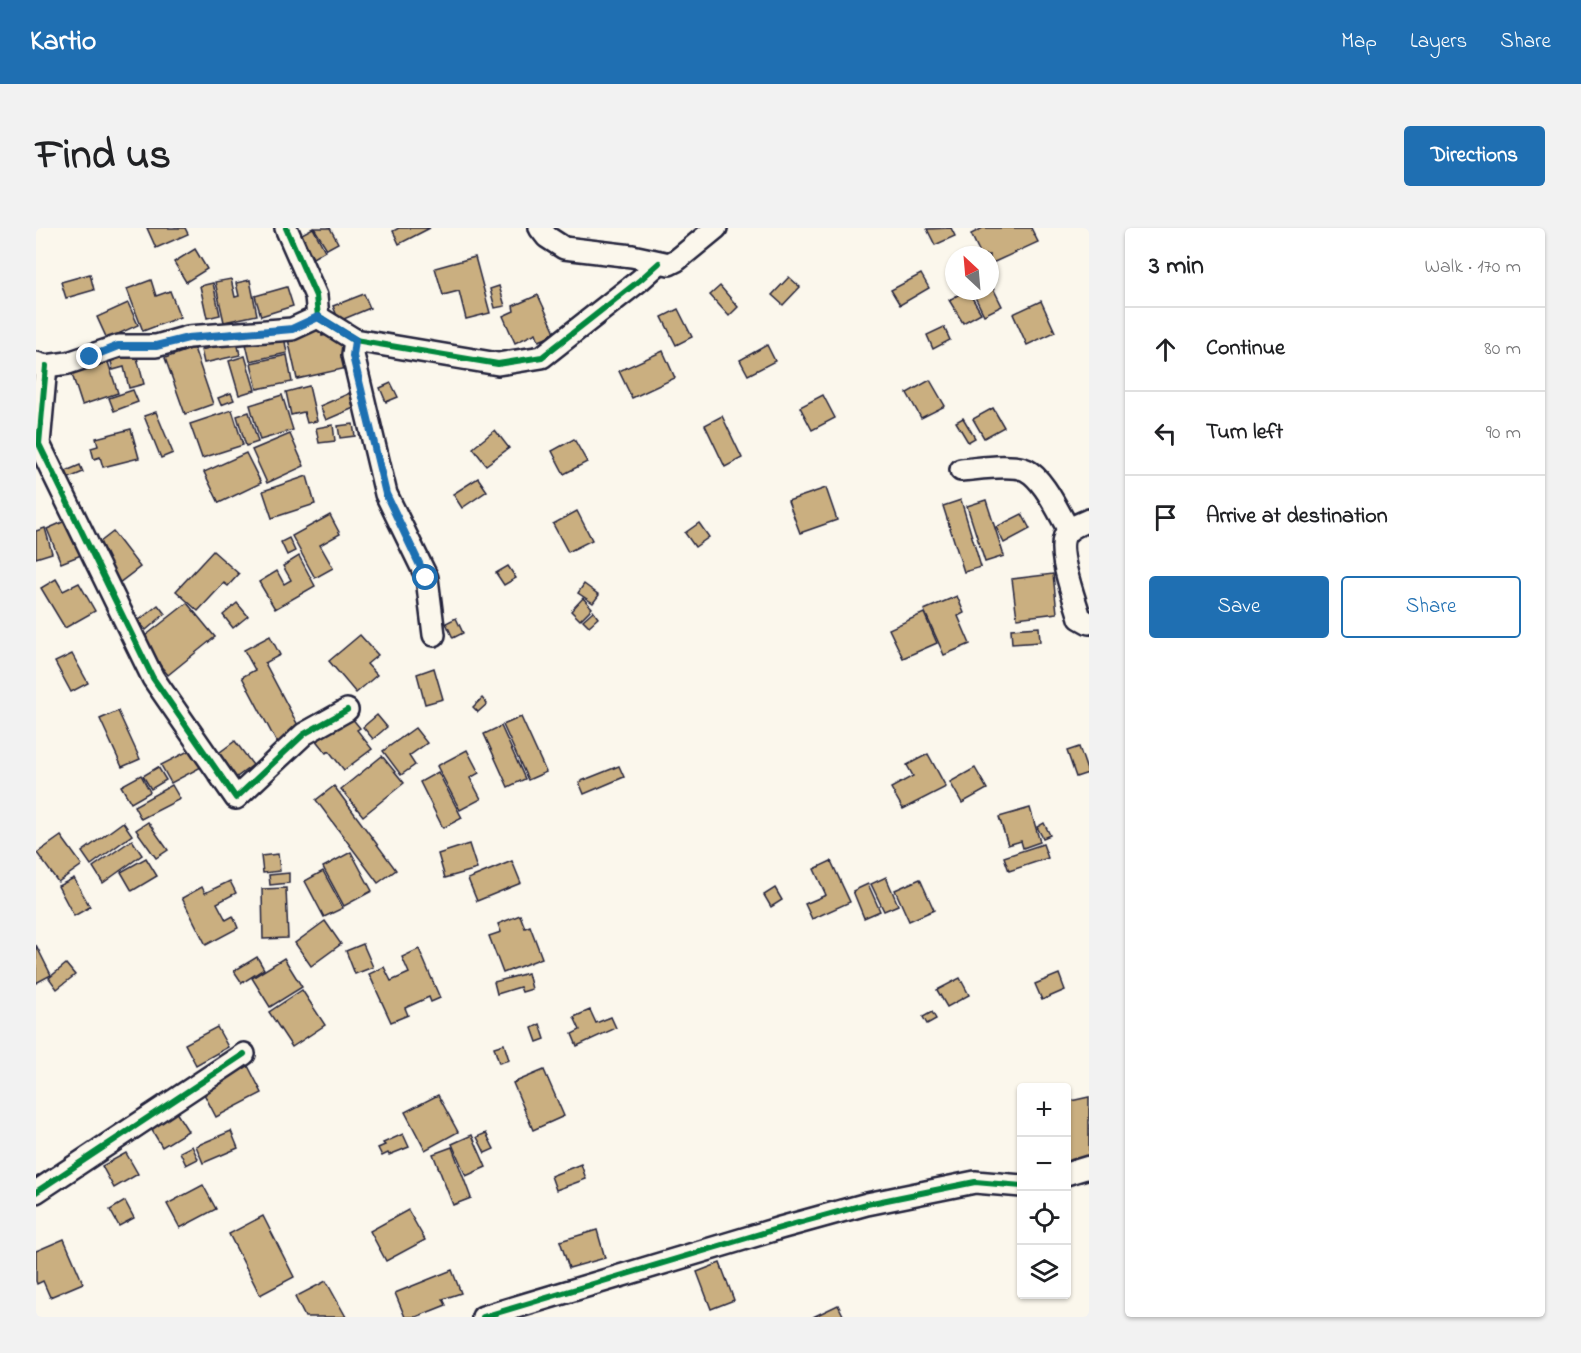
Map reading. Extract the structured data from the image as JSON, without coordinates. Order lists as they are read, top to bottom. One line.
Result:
{"north":"top left","page":{"header":"Kartio","nav":["Map","Layers","Share"],"title":"Find us","buttons":["Directions",["Save","Share"]],"heading":["3 min","Walk · 170 m"],"list":[["Continue","80 m"],["Turn left","90 m"],"Arrive at destination"],"map_buttons":["+","−"]}}
